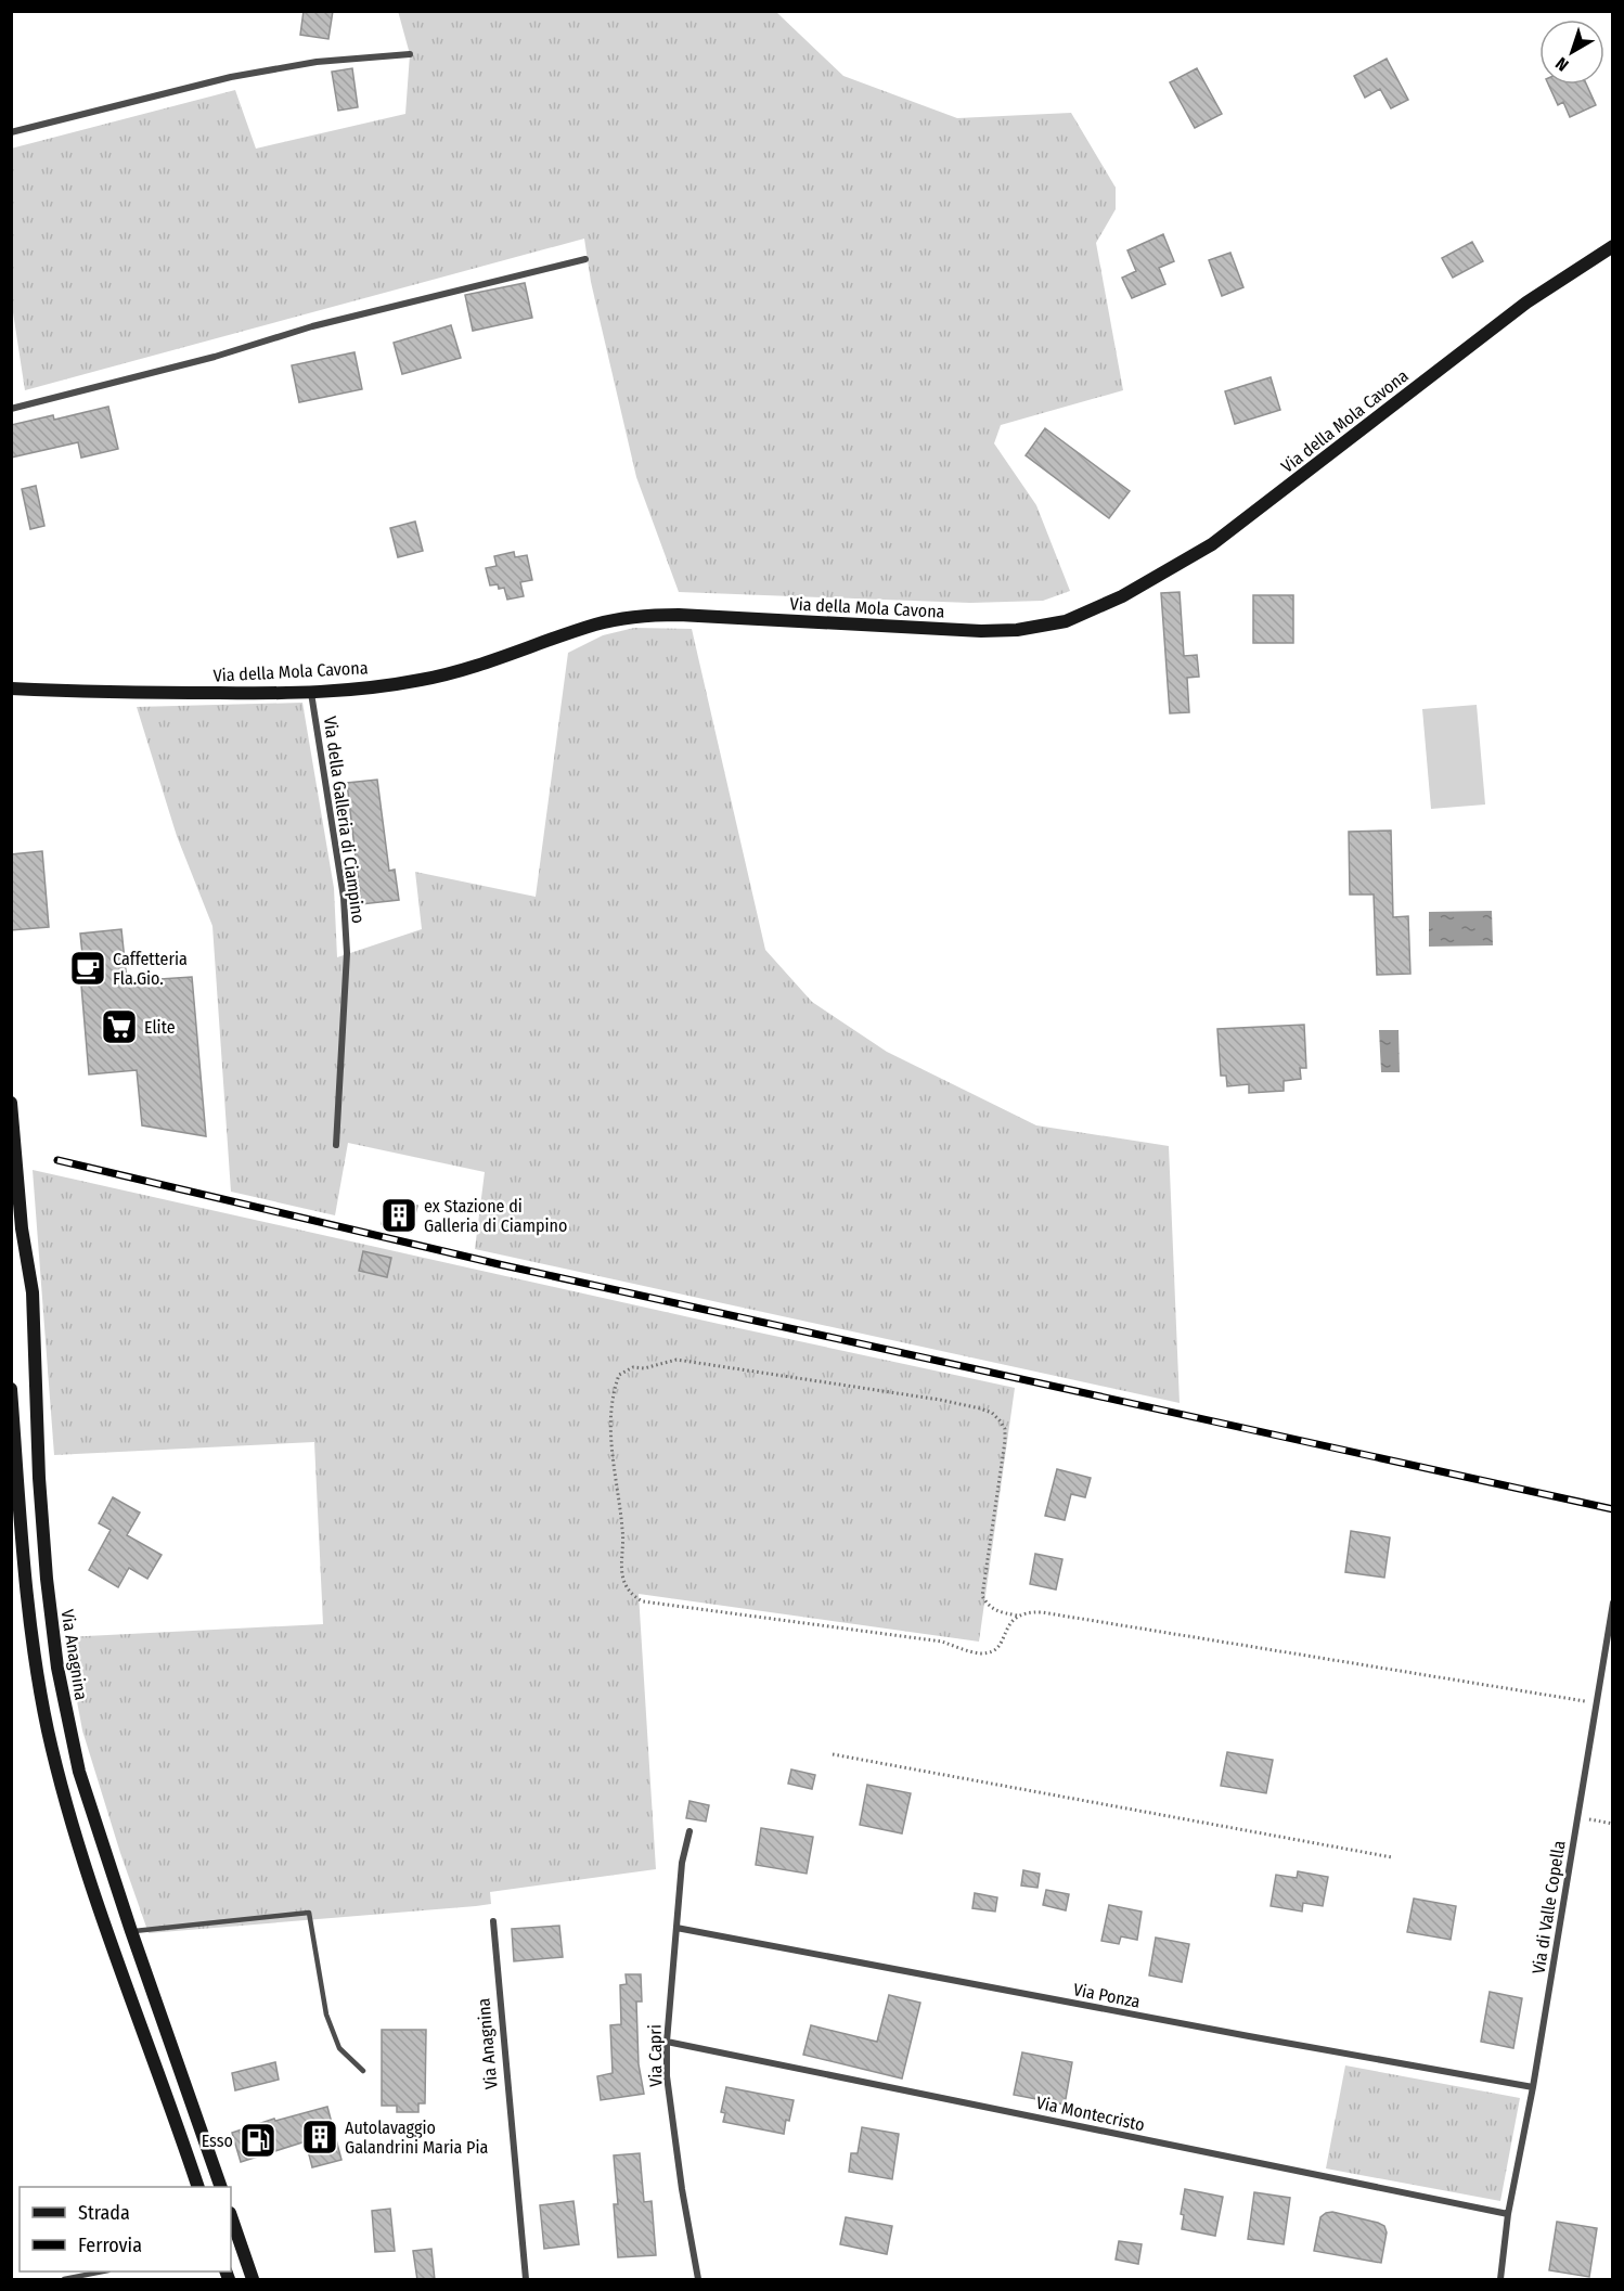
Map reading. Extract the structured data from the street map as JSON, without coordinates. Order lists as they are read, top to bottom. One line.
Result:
{"streets":{"main road":["Via della Mola Cavona","Via Anagnina"],"street":["Via della Galleria di Ciampino","Via di Valle Copella","Via Ponza","Via Capri","Via Montecristo"]},"crossings":[["Via della Mola Cavona","Via della Galleria di Ciampino"],["Via di Valle Copella","Via Ponza"],["Via di Valle Copella","Via Montecristo"],["Via Ponza","Via Capri"],["Via Capri","Via Montecristo"]],"places":{"cafe":["Caffetteria Fla.Gio."],"supermarket":["Elite"],"building":["ex Stazione di Galleria di Ciampino","Autolavaggio Galandrini Maria Pia"],"fuel station":["Esso"]},"legend":["Strada","Ferrovia"],"north":"bottom left"}
